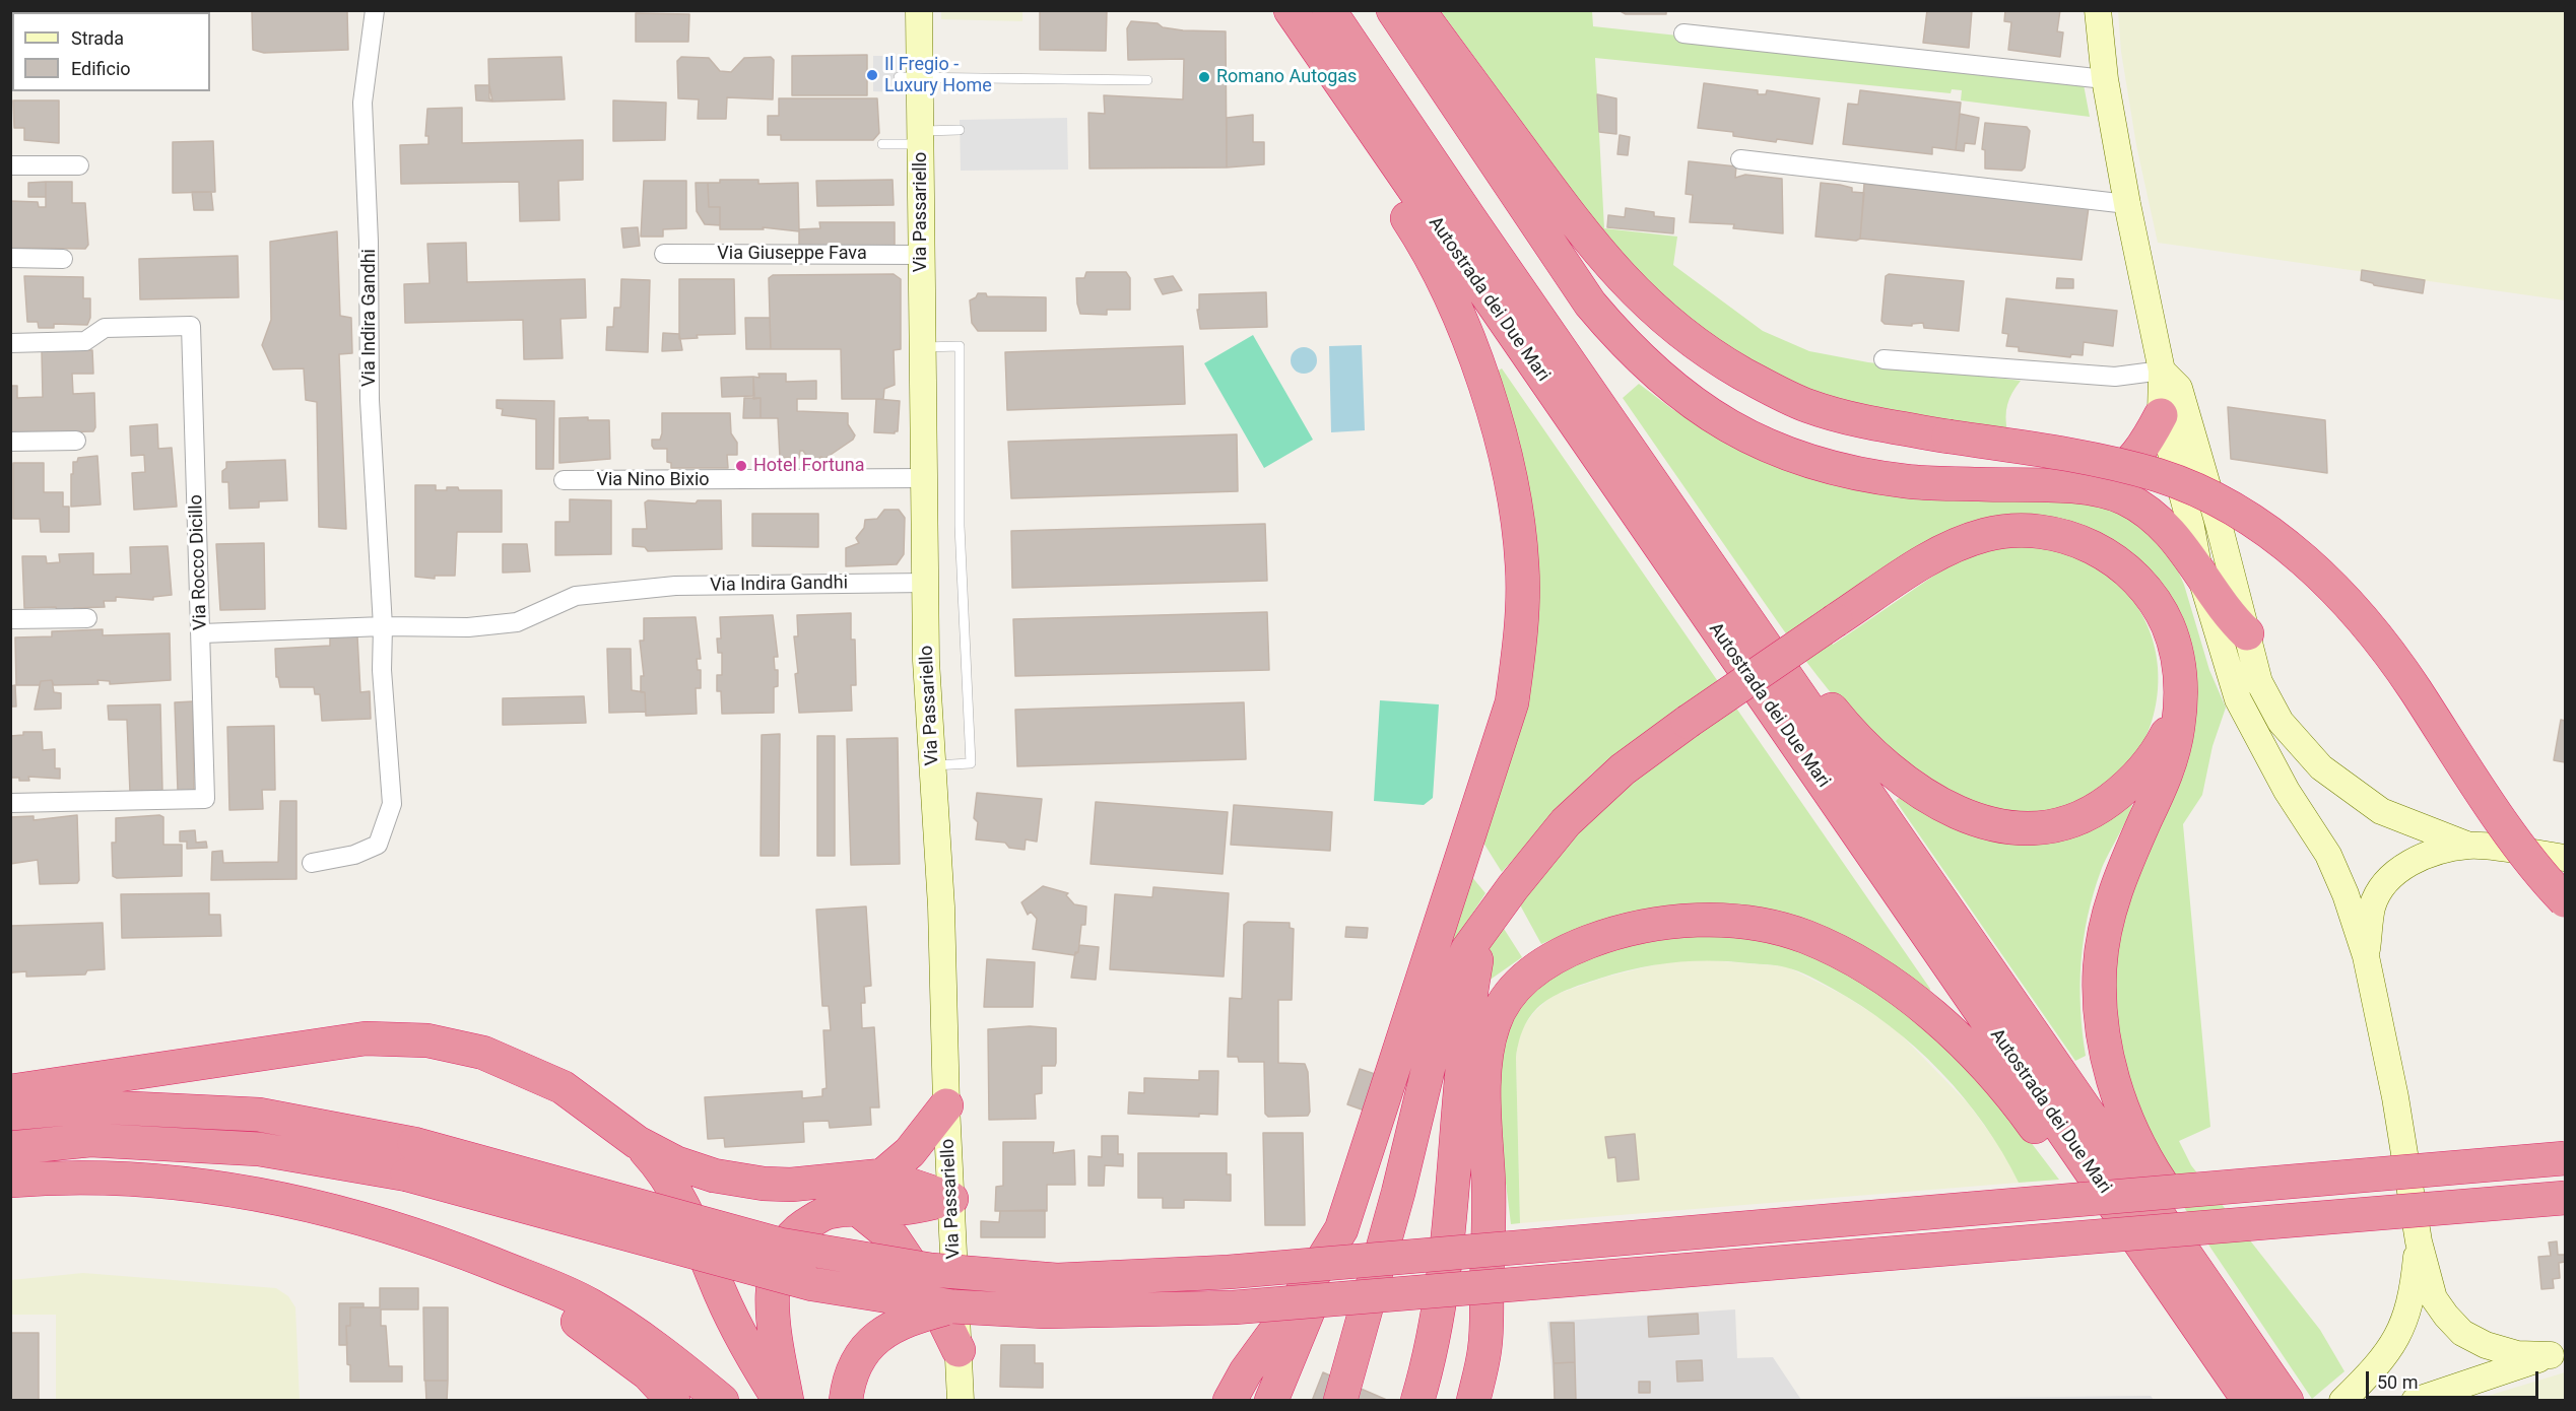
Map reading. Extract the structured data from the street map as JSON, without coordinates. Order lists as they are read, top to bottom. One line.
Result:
{"streets":{"highway":["Autostrada dei Due Mari"],"street":["Via Passariello","Via Giuseppe Fava","Via Indira Gandhi","Via Nino Bixio","Via Rocco Dicillo"]},"crossings":[["Via Passariello","Via Giuseppe Fava"],["Via Passariello","Via Indira Gandhi"],["Via Passariello","Via Nino Bixio"],["Via Indira Gandhi","Via Rocco Dicillo"]],"places":["Il Fregio - Luxury Home","Romano Autogas","Hotel Fortuna"],"legend":["Strada","Edificio"],"scale_bar":"50 m"}
